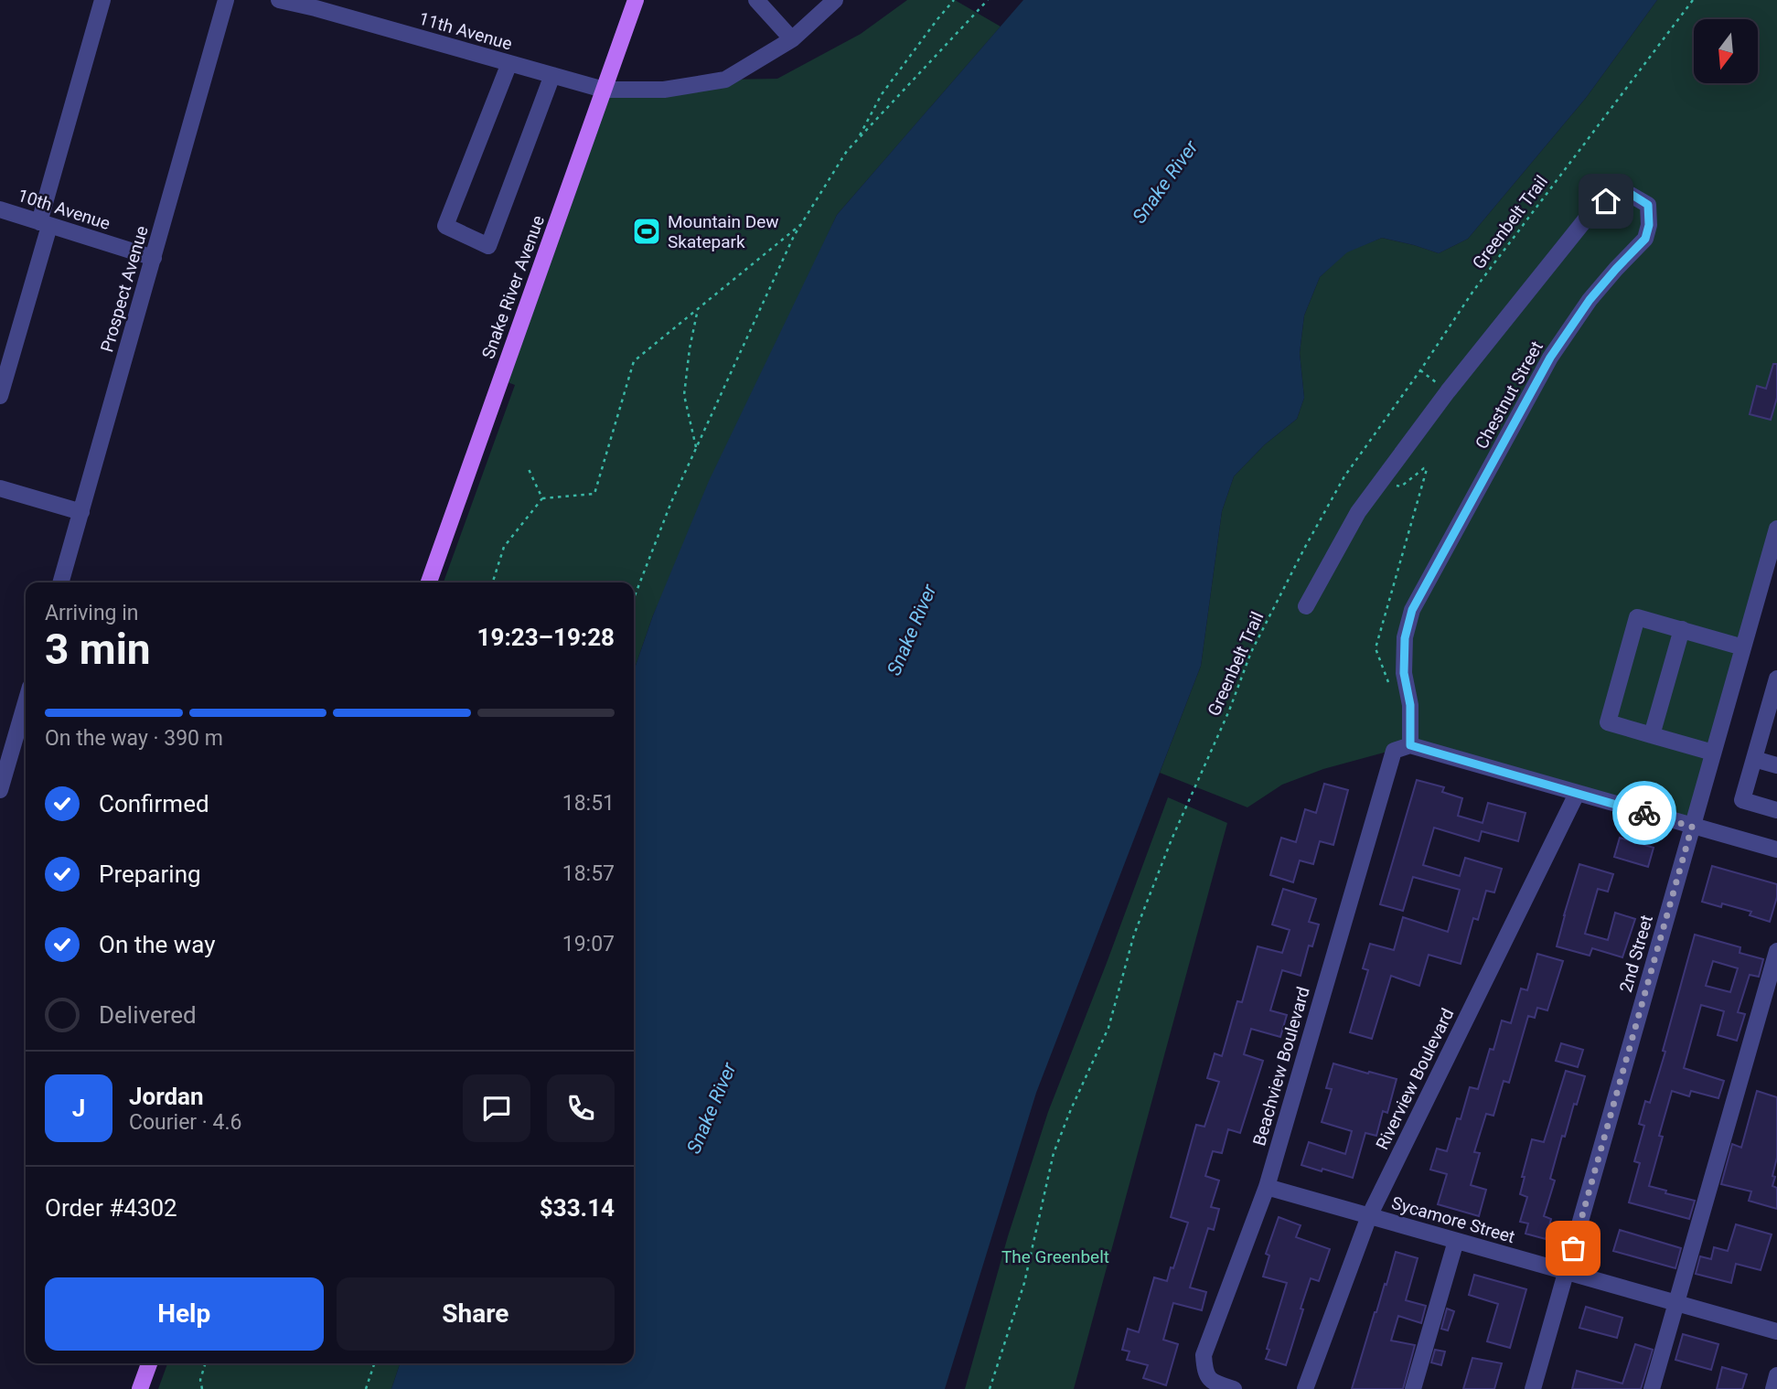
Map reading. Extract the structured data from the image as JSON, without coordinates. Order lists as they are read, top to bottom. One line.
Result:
{"streets":{"main road":["Snake River Avenue"],"street":["11th Avenue","10th Avenue","Prospect Avenue","Chestnut Street","2nd Street","Beachview Boulevard","Riverview Boulevard","Sycamore Street"],"path":["Greenbelt Trail"]},"crossings":[["11th Avenue","Snake River Avenue"],["10th Avenue","Prospect Avenue"],["Chestnut Street","Beachview Boulevard"],["2nd Street","Sycamore Street"],["Beachview Boulevard","Sycamore Street"],["Riverview Boulevard","Sycamore Street"]],"water":["Snake River"],"parks":["The Greenbelt"],"places":{"sports":["Mountain Dew Skatepark"]},"north":"bottom","page":{"heading":["3 min","Arriving in","19:23–19:28"],"panel":["Jordan","Courier · 4.6","Order #4302","$33.14"],"bar":"On the way · 390 m","list":[["Confirmed","18:51"],["Preparing","18:57"],["On the way","19:07"],"Delivered"],"round":"J","buttons":["Help","Share"]}}
